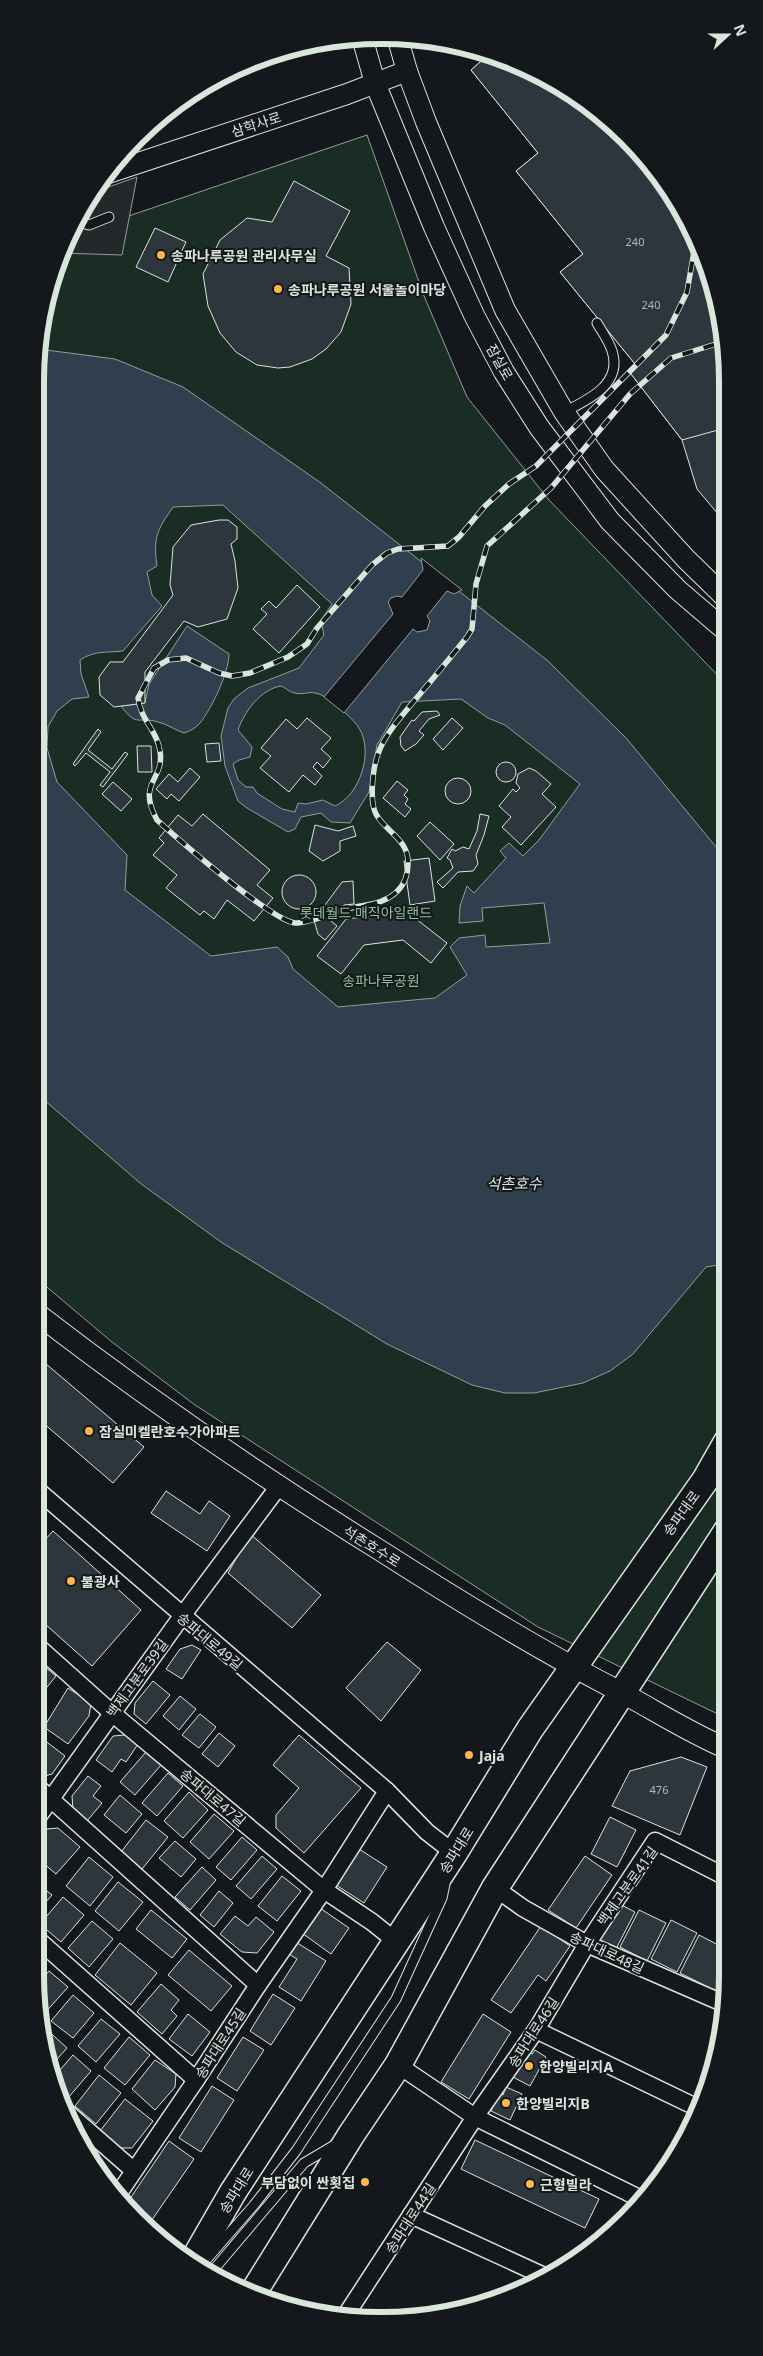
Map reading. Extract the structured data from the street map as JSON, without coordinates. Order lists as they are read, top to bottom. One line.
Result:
{"streets":{"main road":["송파대로"],"street":["삼학사로","잠실로","석촌호수로","송파대로49길","백제고분로39길","송파대로47길","백제고분로41길","송파대로48길","송파대로46길","송파대로45길","송파대로44길"]},"crossings":[["삼학사로","잠실로"],["송파대로","석촌호수로"],["송파대로","송파대로49길"],["송파대로","송파대로47길"],["석촌호수로","백제고분로39길"],["송파대로49길","백제고분로39길"],["백제고분로39길","송파대로47길"],["송파대로47길","송파대로45길"],["백제고분로41길","송파대로48길"],["백제고분로41길","송파대로46길"],["송파대로48길","송파대로46길"],["송파대로46길","송파대로44길"]],"water":["석촌호수"],"parks":["롯데월드 매직아일랜드","송파나루공원"],"places":["송파나루공원 관리사무실","송파나루공원 서울놀이마당","잠실미켈란호수가아파트","불광사","Jaja","한양빌리지A","한양빌리지B","부담없이 싼횟집","근형빌라"],"house_numbers":["240","240","476"],"north":"right"}
